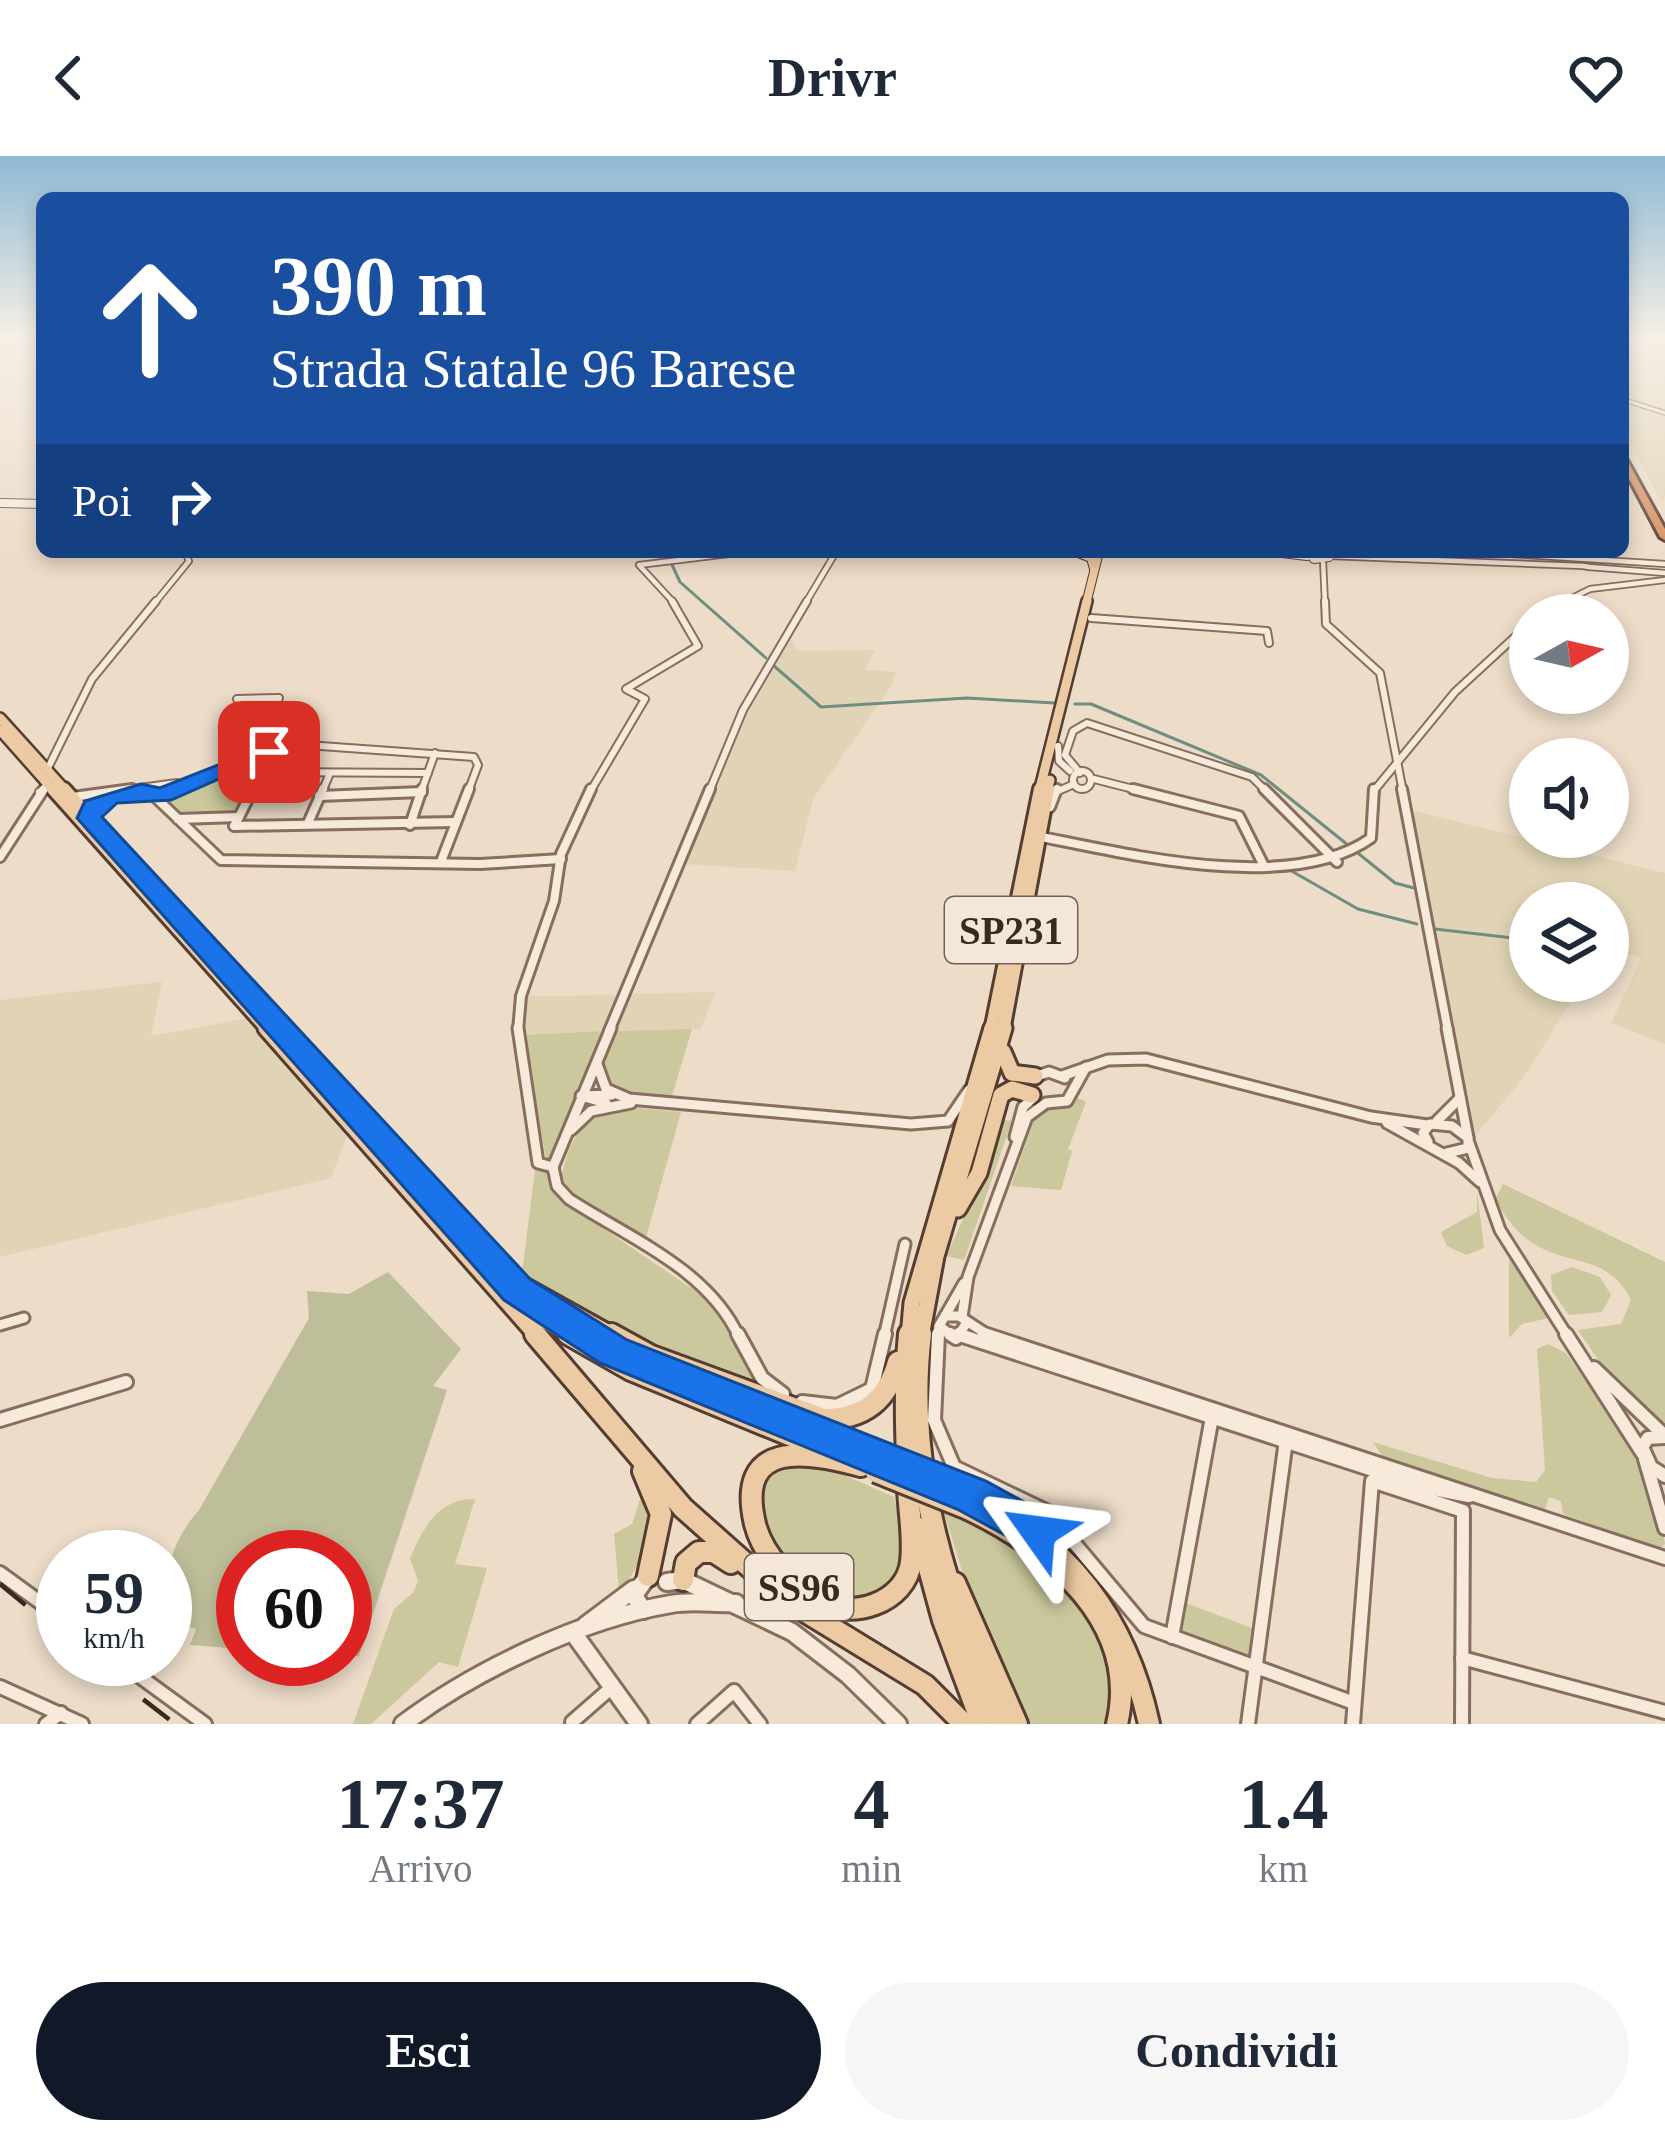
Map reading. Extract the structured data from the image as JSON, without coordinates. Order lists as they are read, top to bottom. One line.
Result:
{"streets":{"main road":["SP231","SS96"]},"crossings":[["SP231","SS96"]],"north":"right","page":{"header":"Drivr","turn":["390 m","Strada Statale 96 Barese"],"then":"Poi","speed":"59 km/h","limit":"60","eta":["17:37","Arrivo","4","min","1.4","km"],"buttons":["Esci","Condividi"]}}
